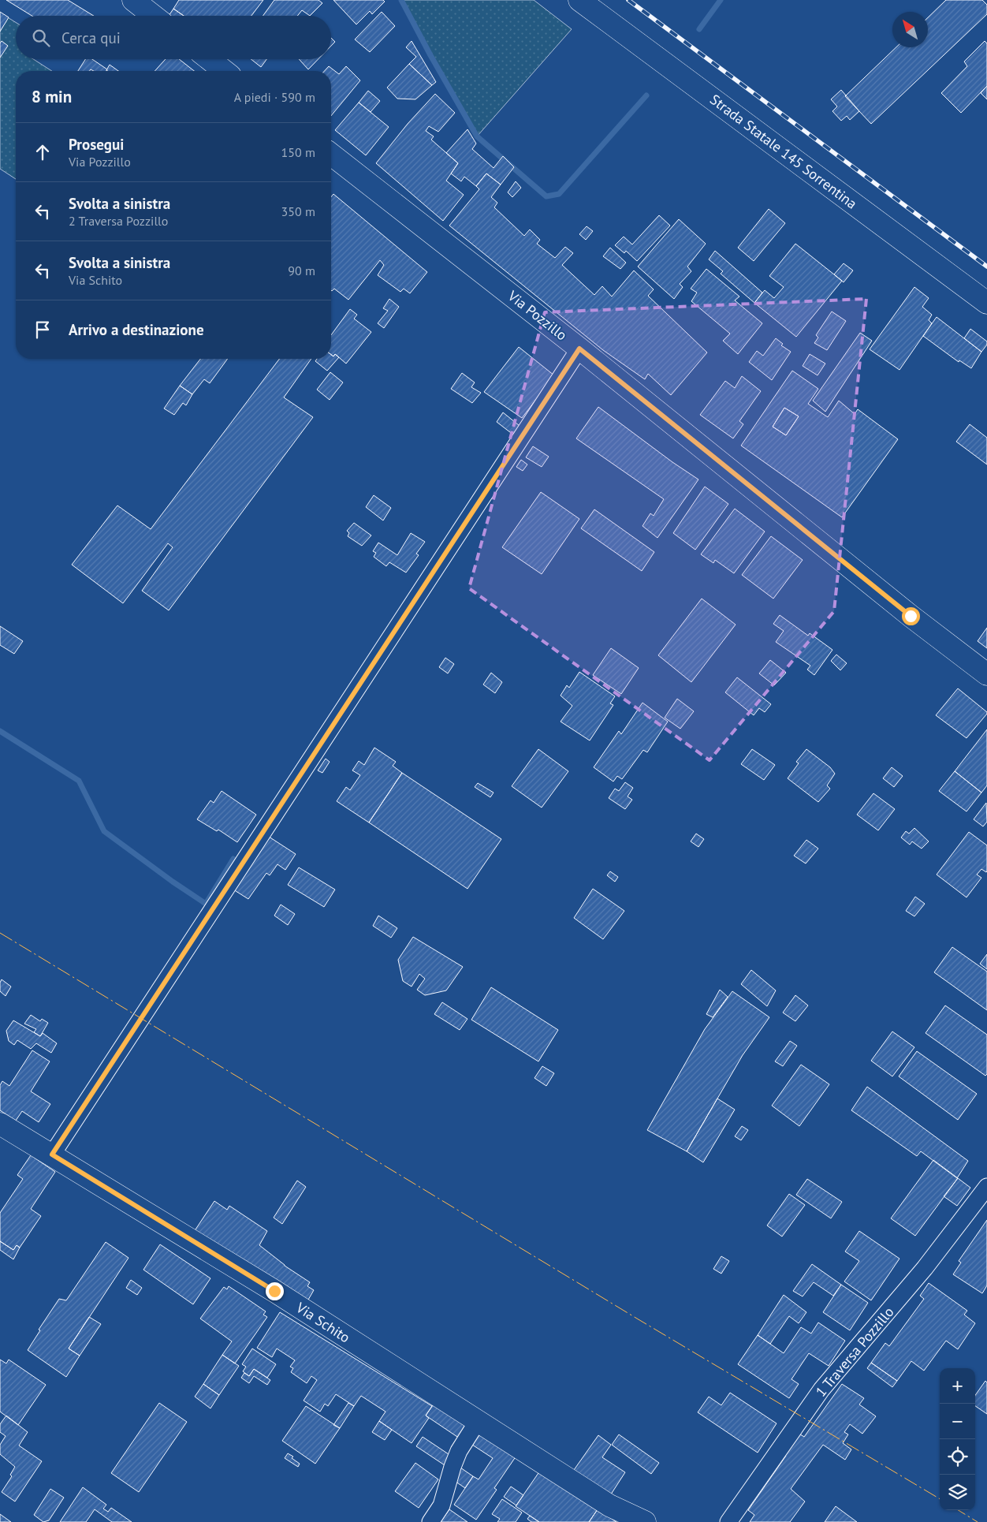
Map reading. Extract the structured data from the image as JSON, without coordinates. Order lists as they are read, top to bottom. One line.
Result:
{"streets":{"main road":["Strada Statale 145 Sorrentina","Via Pozzillo","Via Schito"],"street":["1 Traversa Pozzillo"]},"north":"top left","page":{"search":"Cerca qui","heading":["8 min","A piedi · 590 m"],"list":[["Prosegui","Via Pozzillo","150 m"],["Svolta a sinistra","2 Traversa Pozzillo","350 m"],["Svolta a sinistra","Via Schito","90 m"],"Arrivo a destinazione"],"map_buttons":["+","−"]}}
